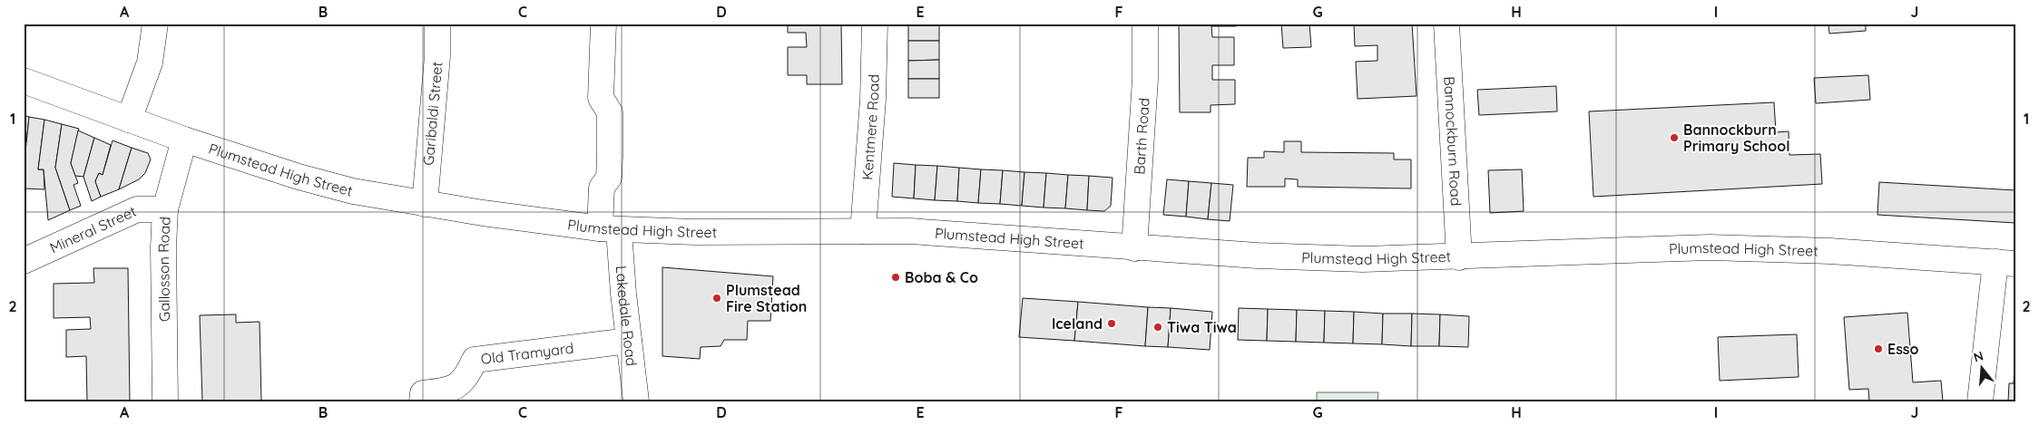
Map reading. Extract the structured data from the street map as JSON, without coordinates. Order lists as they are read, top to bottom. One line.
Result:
{"streets":{"street":["Garibaldi Street","Kentmere Road","Barth Road","Bannockburn Road","Plumstead High Street","Mineral Street","Gallosson Road","Lakedale Road","Old Tramyard"]},"crossings":[["Garibaldi Street","Plumstead High Street"],["Kentmere Road","Plumstead High Street"],["Barth Road","Plumstead High Street"],["Bannockburn Road","Plumstead High Street"],["Plumstead High Street","Gallosson Road"],["Plumstead High Street","Lakedale Road"],["Mineral Street","Gallosson Road"],["Lakedale Road","Old Tramyard"]],"places":["Bannockburn Primary School","Boba & Co","Plumstead Fire Station","Iceland","Tiwa Tiwa","Esso"],"north":"top","grid":{"columns":["A","B","C","D","E","F","G","H","I","J"],"rows":["1","2"]}}
